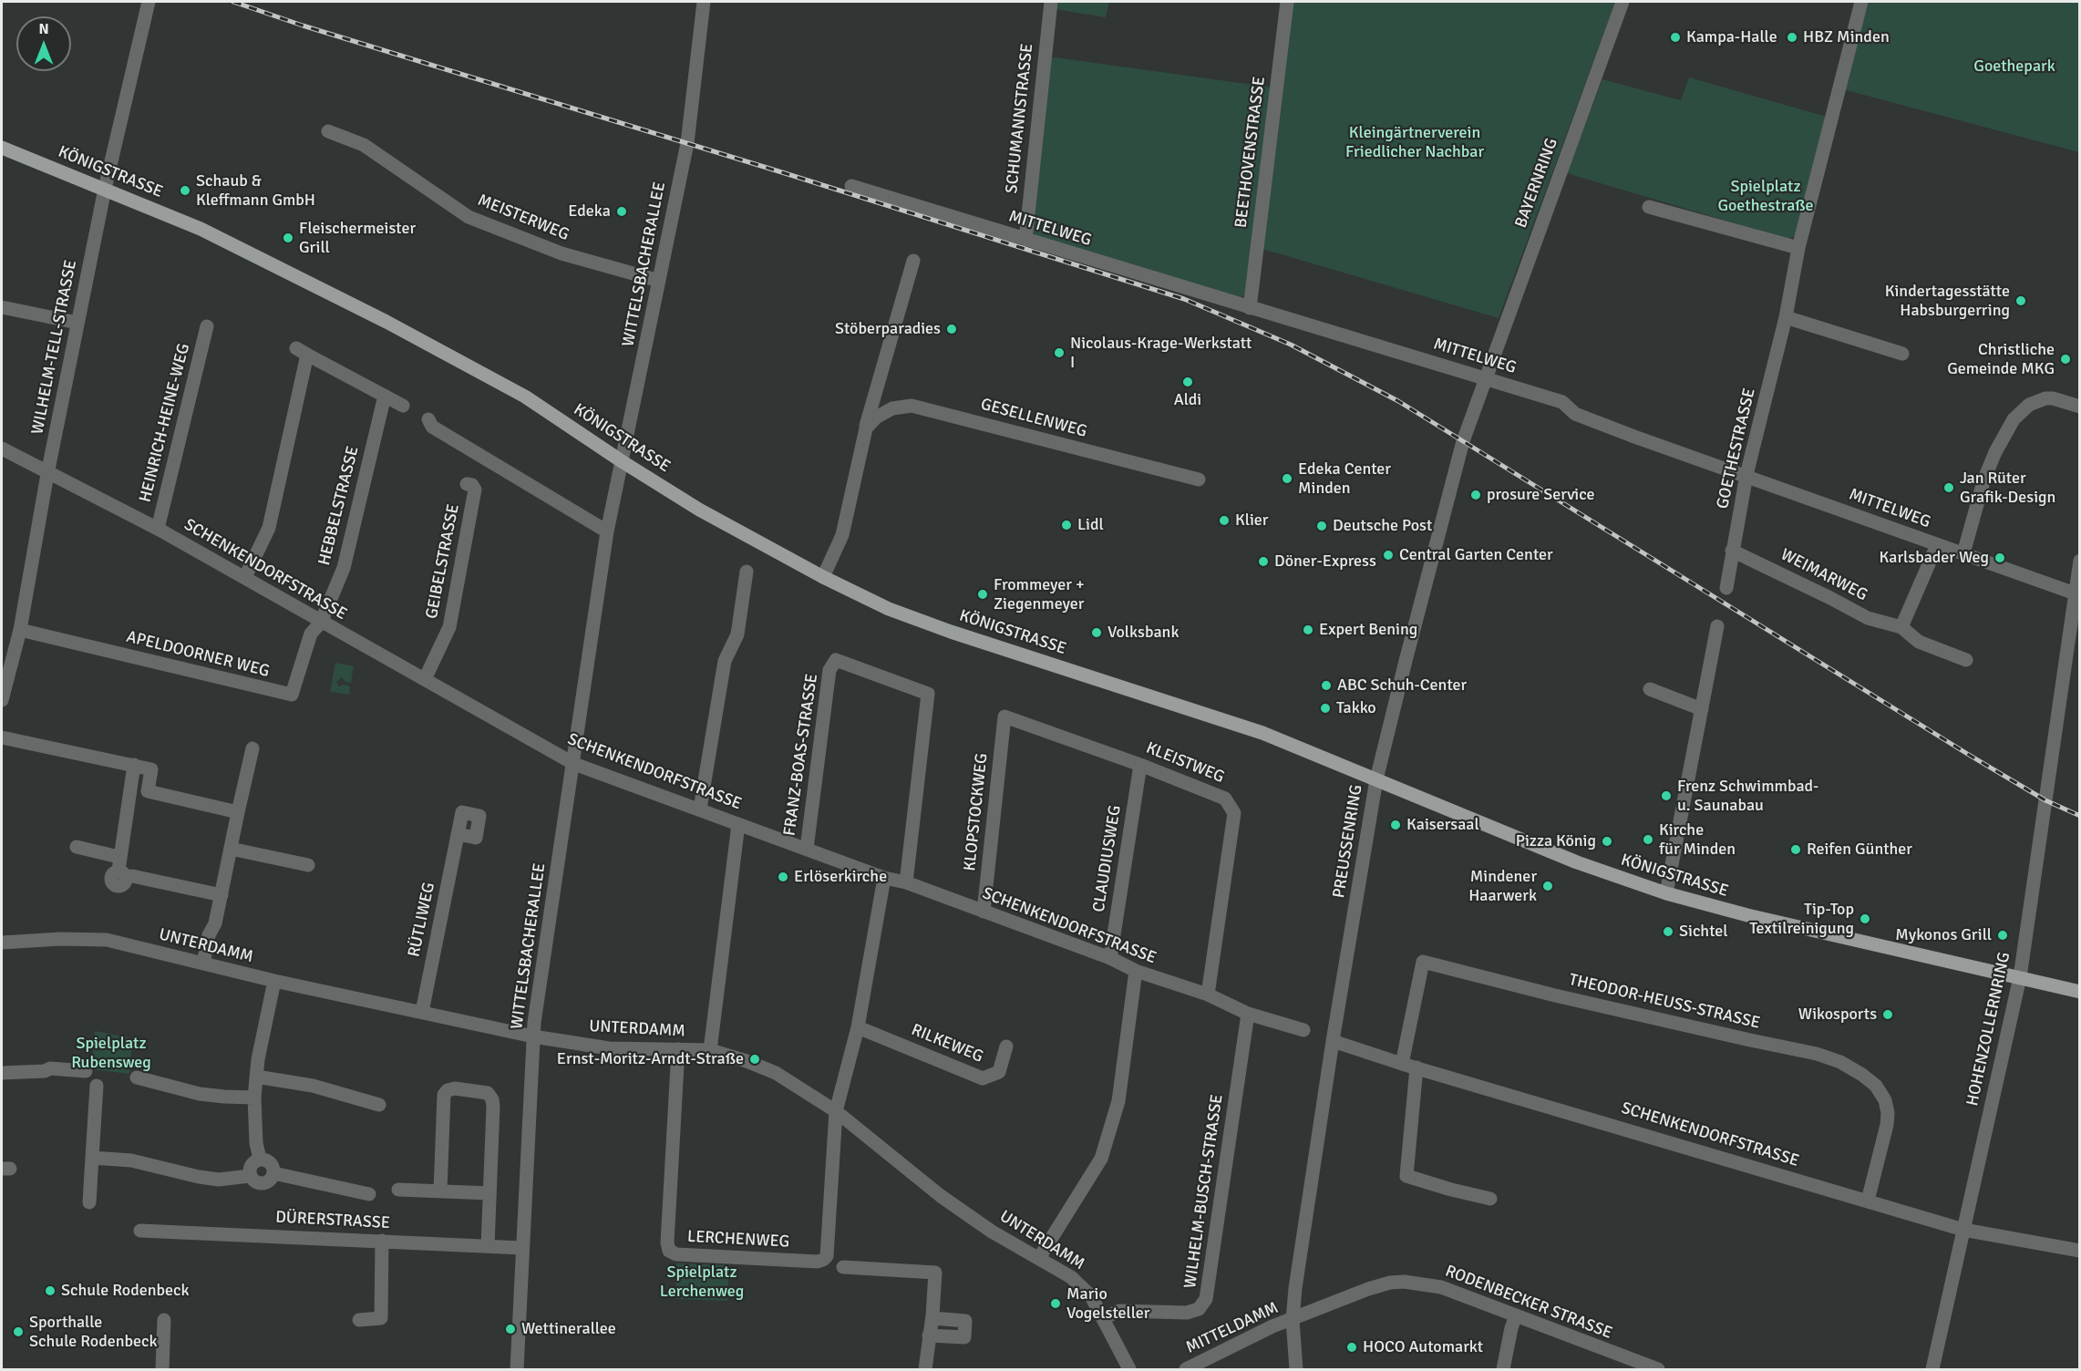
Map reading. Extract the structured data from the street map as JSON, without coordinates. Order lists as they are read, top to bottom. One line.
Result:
{"streets":{"main road":["KÖNIGSTRASSE"],"street":["SCHUMANNSTRASSE","BEETHOVENSTRASSE","BAYERNRING","MEISTERWEG","MITTELWEG","WITTELSBACHERALLEE","WILHELM-TELL-STRASSE","GESELLENWEG","HEINRICH-HEINE-WEG","GOETHESTRASSE","HEBBELSTRASSE","GEIBELSTRASSE","SCHENKENDORFSTRASSE","WEIMARWEG","APELDOORNER WEG","FRANZ-BOAS-STRASSE","KLEISTWEG","KLOPSTOCKWEG","PREUSSENRING","CLAUDIUSWEG","RÜTLIWEG","UNTERDAMM","THEODOR-HEUSS-STRASSE","HOHENZOLLERNRING","RILKEWEG","WILHELM-BUSCH-STRASSE","DÜRERSTRASSE","LERCHENWEG","RODENBECKER STRASSE","MITTELDAMM"]},"crossings":[["SCHUMANNSTRASSE","MITTELWEG"],["BEETHOVENSTRASSE","MITTELWEG"],["KÖNIGSTRASSE","WITTELSBACHERALLEE"],["KÖNIGSTRASSE","WILHELM-TELL-STRASSE"],["KÖNIGSTRASSE","PREUSSENRING"],["KÖNIGSTRASSE","HOHENZOLLERNRING"],["BAYERNRING","MITTELWEG"],["BAYERNRING","PREUSSENRING"],["MEISTERWEG","WITTELSBACHERALLEE"],["MITTELWEG","GOETHESTRASSE"],["MITTELWEG","PREUSSENRING"],["MITTELWEG","HOHENZOLLERNRING"],["WITTELSBACHERALLEE","SCHENKENDORFSTRASSE"],["WITTELSBACHERALLEE","UNTERDAMM"],["WITTELSBACHERALLEE","DÜRERSTRASSE"],["WILHELM-TELL-STRASSE","SCHENKENDORFSTRASSE"],["WILHELM-TELL-STRASSE","APELDOORNER WEG"],["HEINRICH-HEINE-WEG","SCHENKENDORFSTRASSE"],["GOETHESTRASSE","WEIMARWEG"],["HEBBELSTRASSE","SCHENKENDORFSTRASSE"],["HEBBELSTRASSE","APELDOORNER WEG"],["GEIBELSTRASSE","SCHENKENDORFSTRASSE"],["SCHENKENDORFSTRASSE","APELDOORNER WEG"],["SCHENKENDORFSTRASSE","FRANZ-BOAS-STRASSE"],["SCHENKENDORFSTRASSE","KLEISTWEG"],["SCHENKENDORFSTRASSE","KLOPSTOCKWEG"],["SCHENKENDORFSTRASSE","PREUSSENRING"],["SCHENKENDORFSTRASSE","CLAUDIUSWEG"],["SCHENKENDORFSTRASSE","THEODOR-HEUSS-STRASSE"],["SCHENKENDORFSTRASSE","HOHENZOLLERNRING"],["SCHENKENDORFSTRASSE","WILHELM-BUSCH-STRASSE"],["KLEISTWEG","KLOPSTOCKWEG"],["KLEISTWEG","CLAUDIUSWEG"],["PREUSSENRING","RODENBECKER STRASSE"],["PREUSSENRING","MITTELDAMM"],["RÜTLIWEG","UNTERDAMM"],["UNTERDAMM","WILHELM-BUSCH-STRASSE"],["UNTERDAMM","LERCHENWEG"],["RODENBECKER STRASSE","MITTELDAMM"]],"parks":["Goethepark","Kleingärtnerverein Friedlicher Nachbar","Spielplatz Goethestraße","Spielplatz Rubensweg","Spielplatz Lerchenweg"],"places":["Kampa-Halle","HBZ Minden","Schaub & Kleffmann GmbH","Edeka","Fleischermeister Grill","Kindertagesstätte Habsburgerring","Stöberparadies","Nicolaus-Krage-Werkstatt I","Christliche Gemeinde MKG","Aldi","Edeka Center Minden","Jan Rüter Grafik-Design","prosure Service","Klier","Lidl","Deutsche Post","Central Garten Center","Karlsbader Weg","Döner-Express","Frommeyer + Ziegenmeyer","Expert Bening","Volksbank","ABC Schuh-Center","Takko","Frenz Schwimmbad- u. Saunabau","Kaisersaal","Kirche für Minden","Pizza König","Reifen Günther","Erlöserkirche","Mindener Haarwerk","Tip-Top Textilreinigung","Sichtel","Mykonos Grill","Wikosports","Ernst-Moritz-Arndt-Straße","Schule Rodenbeck","Mario Vogelsteller","Wettinerallee","Sporthalle Schule Rodenbeck","HOCO Automarkt"],"north":"top"}
